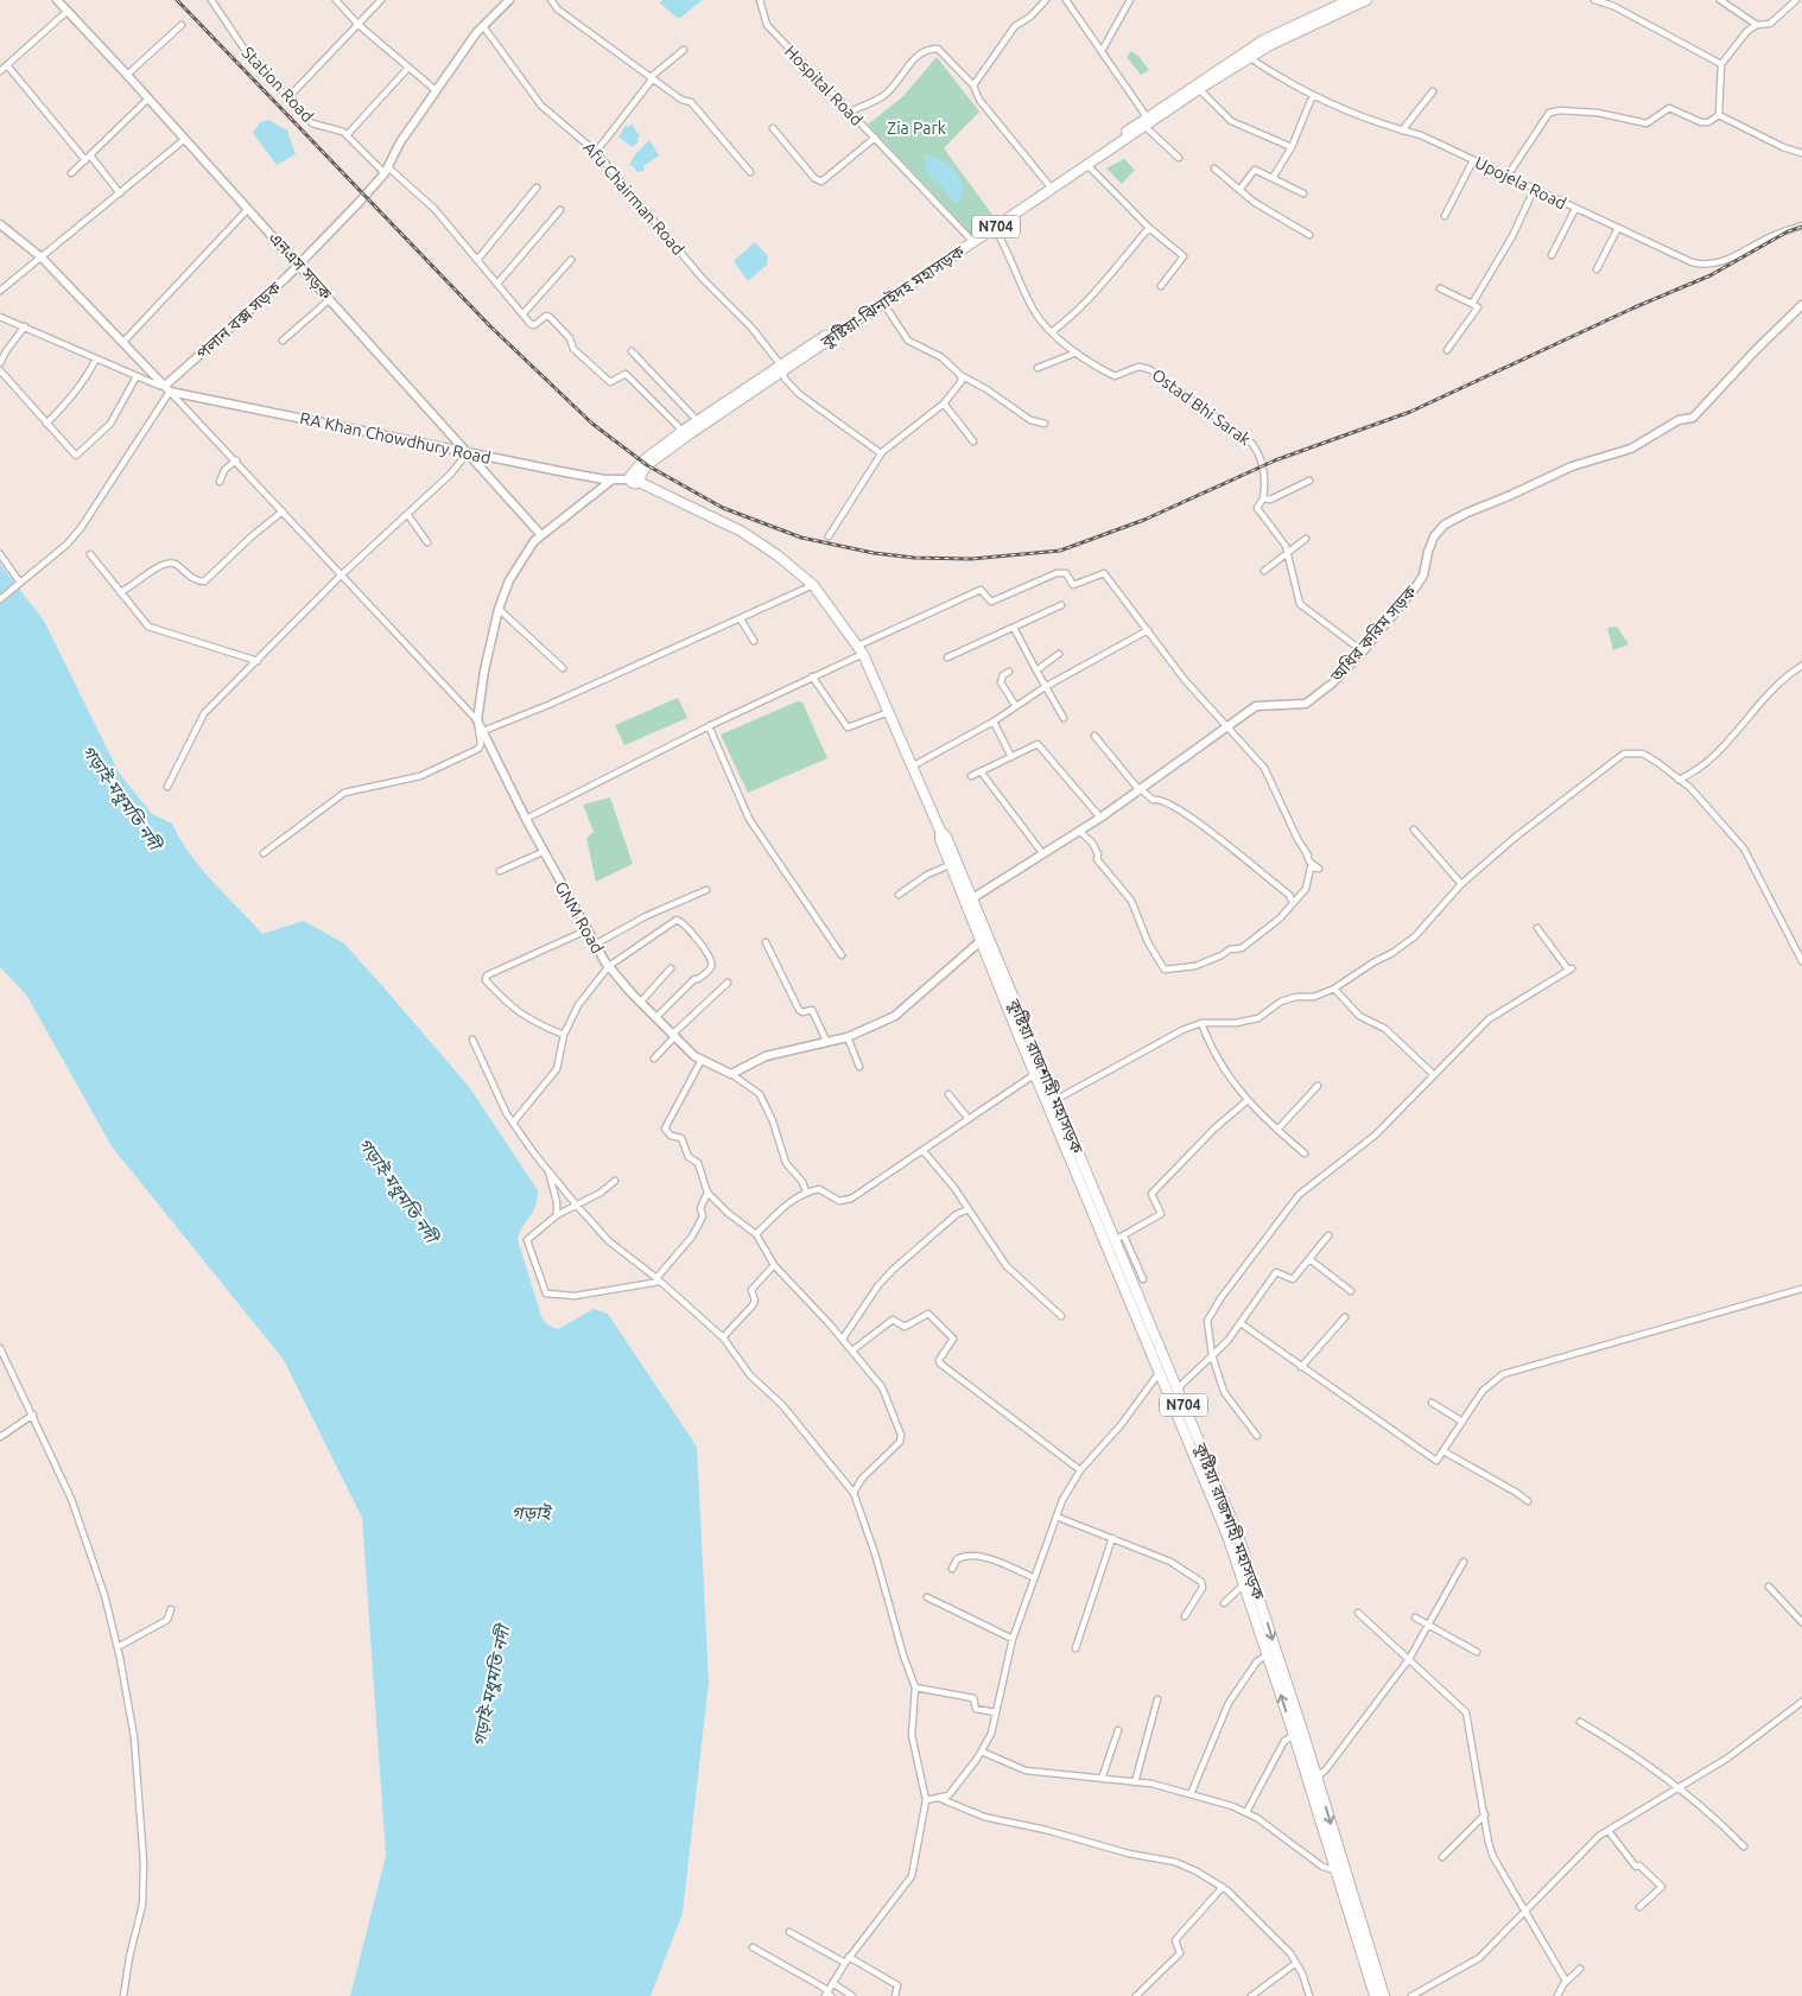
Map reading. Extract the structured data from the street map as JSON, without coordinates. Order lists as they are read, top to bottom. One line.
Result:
{"streets":{"highway":["N704","কুষ্টিয়া-ঝিনাইদহ মহাসড়ক","কুষ্টিয়া রাজশাহী মহাসড়ক"],"main road":["এনএস সড়ক","পলান বক্স সড়ক","RA Khan Chowdhury Road","অধির করিম সড়ক","GNM Road"],"street":["Station Road","Hospital Road","Upojela Road","Afu Chairman Road","Ostad Bhi Sarak"]},"crossings":[["Station Road","পলান বক্স সড়ক"],["Hospital Road","কুষ্টিয়া-ঝিনাইদহ মহাসড়ক"],["Upojela Road","কুষ্টিয়া-ঝিনাইদহ মহাসড়ক"],["Afu Chairman Road","কুষ্টিয়া-ঝিনাইদহ মহাসড়ক"],["Afu Chairman Road","পলান বক্স সড়ক"],["এনএস সড়ক","পলান বক্স সড়ক"],["এনএস সড়ক","RA Khan Chowdhury Road"],["কুষ্টিয়া-ঝিনাইদহ মহাসড়ক","Ostad Bhi Sarak"],["কুষ্টিয়া-ঝিনাইদহ মহাসড়ক","RA Khan Chowdhury Road"],["কুষ্টিয়া-ঝিনাইদহ মহাসড়ক","কুষ্টিয়া রাজশাহী মহাসড়ক"],["পলান বক্স সড়ক","RA Khan Chowdhury Road"],["RA Khan Chowdhury Road","কুষ্টিয়া রাজশাহী মহাসড়ক"],["অধির করিম সড়ক","কুষ্টিয়া রাজশাহী মহাসড়ক"]],"water":["গড়াই-মধুমতি নদী","গড়াই"],"parks":["Zia Park"]}
